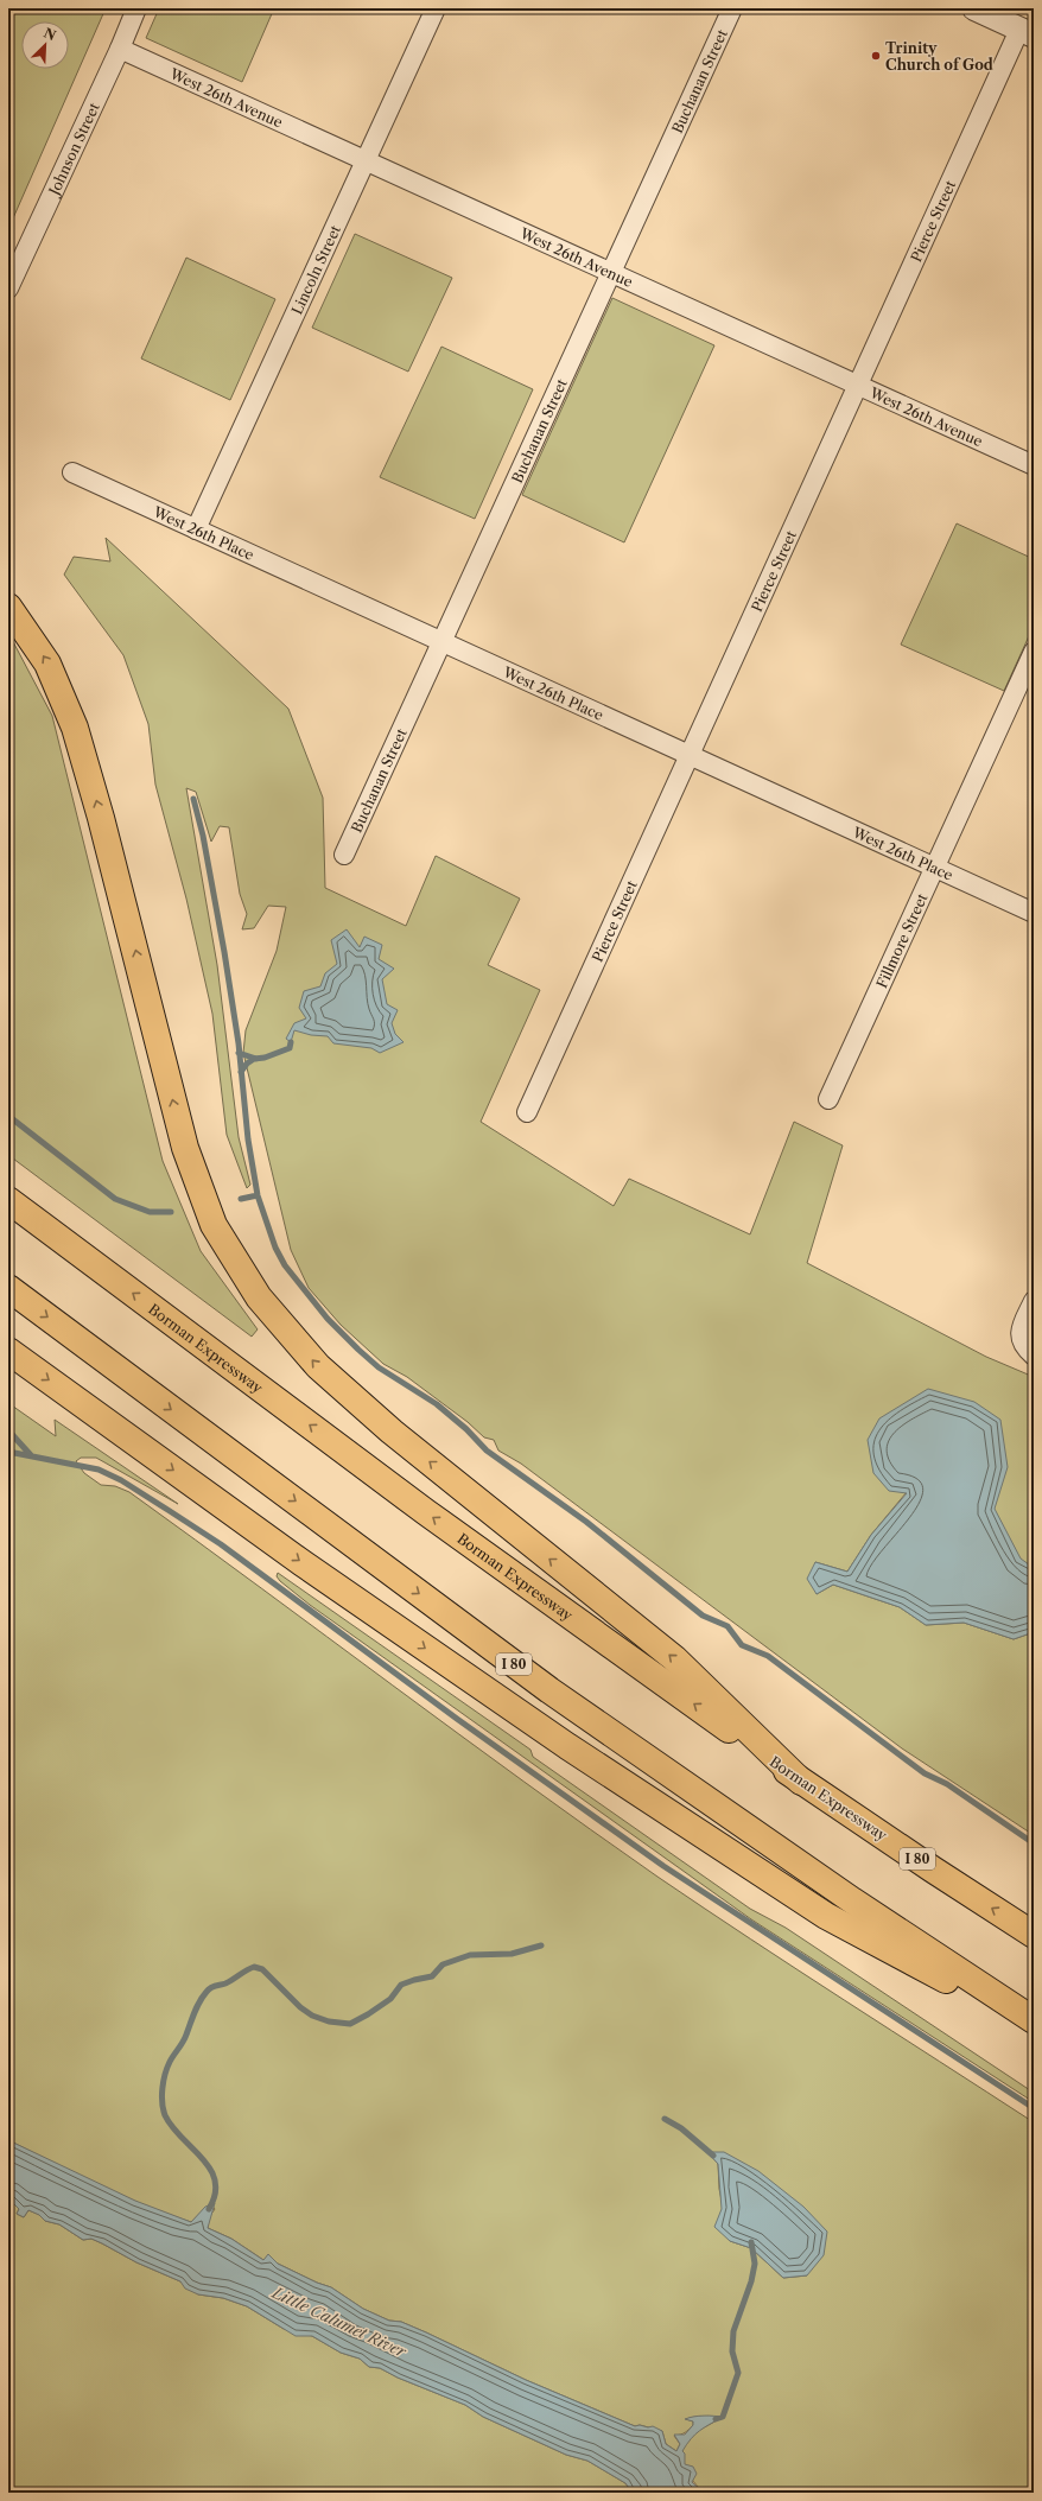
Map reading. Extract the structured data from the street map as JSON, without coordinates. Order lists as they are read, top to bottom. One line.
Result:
{"streets":{"highway":["Borman Expressway","I 80"],"street":["Buchanan Street","West 26th Avenue","Johnson Street","Pierce Street","Lincoln Street","West 26th Place","Fillmore Street"]},"crossings":[["Buchanan Street","West 26th Avenue"],["Buchanan Street","West 26th Place"],["West 26th Avenue","Johnson Street"],["West 26th Avenue","Pierce Street"],["West 26th Avenue","Lincoln Street"],["Pierce Street","West 26th Place"],["Lincoln Street","West 26th Place"],["West 26th Place","Fillmore Street"]],"water":["Little Calumet River"],"places":["Trinity Church of God"],"north":"top right"}
